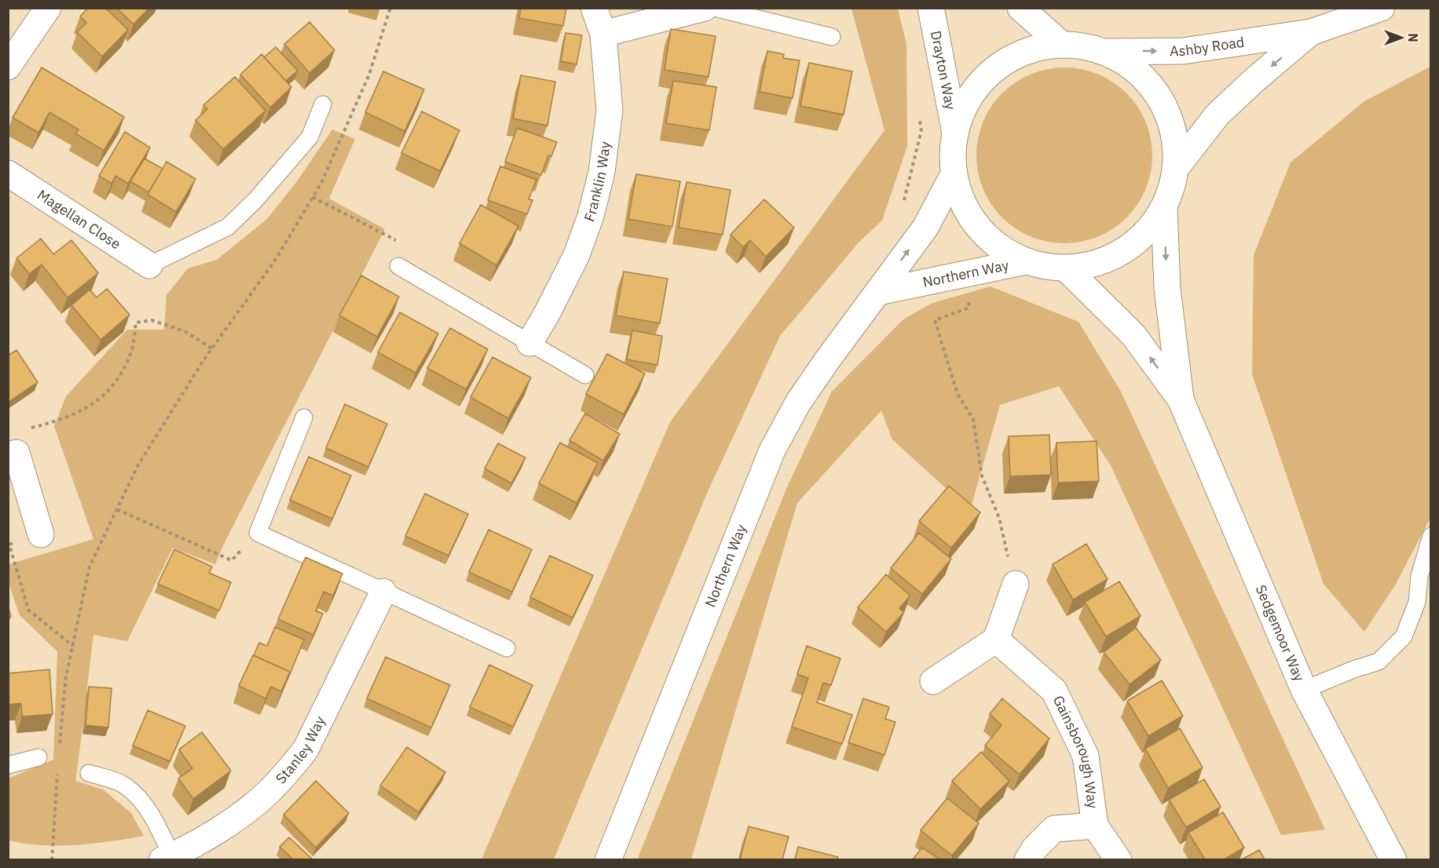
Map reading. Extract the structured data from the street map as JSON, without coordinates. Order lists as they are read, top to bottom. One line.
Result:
{"streets":{"street":["Ashby Road","Drayton Way","Franklin Way","Magellan Close","Northern Way","Sedgemoor Way","Stanley Way","Gainsborough Way"]},"north":"right"}
